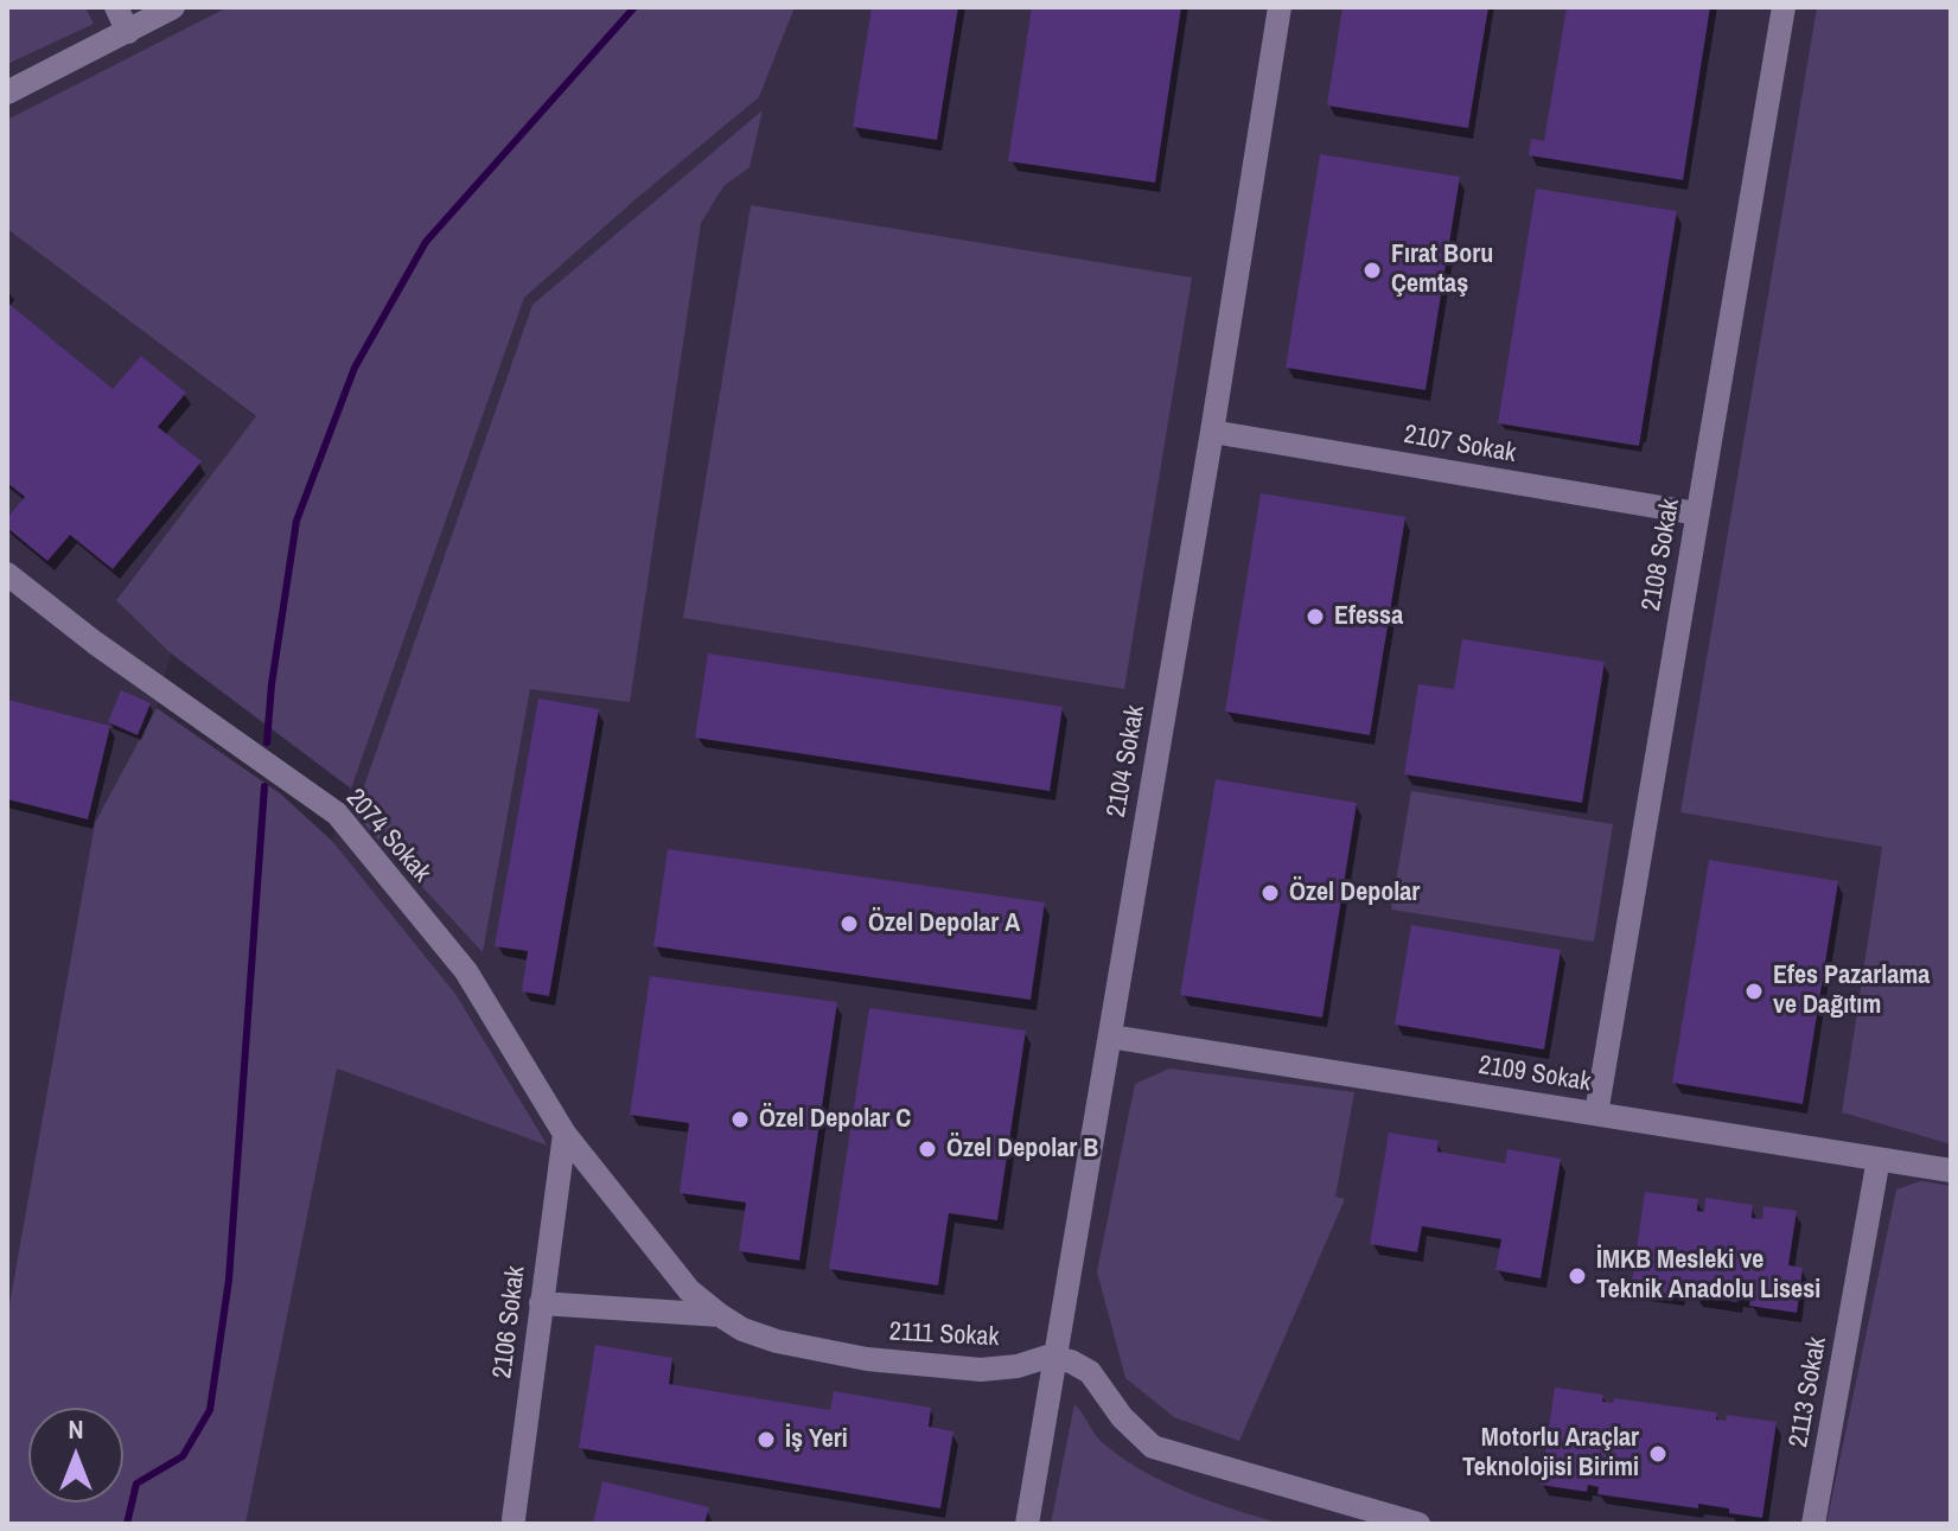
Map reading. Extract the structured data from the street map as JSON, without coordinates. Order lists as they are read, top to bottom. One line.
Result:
{"streets":{"street":["2107 Sokak","2108 Sokak","2104 Sokak","2074 Sokak","2109 Sokak","2106 Sokak","2111 Sokak","2113 Sokak"]},"crossings":[["2107 Sokak","2108 Sokak"],["2107 Sokak","2104 Sokak"],["2108 Sokak","2109 Sokak"],["2104 Sokak","2109 Sokak"],["2104 Sokak","2111 Sokak"],["2074 Sokak","2106 Sokak"],["2074 Sokak","2111 Sokak"],["2109 Sokak","2113 Sokak"],["2106 Sokak","2111 Sokak"]],"places":["Fırat Boru Çemtaş","Efessa","Özel Depolar","Özel Depolar A","Efes Pazarlama ve Dağıtım","Özel Depolar C","Özel Depolar B","İMKB Mesleki ve Teknik Anadolu Lisesi","İş Yeri","Motorlu Araçlar Teknolojisi Birimi"],"north":"top"}
